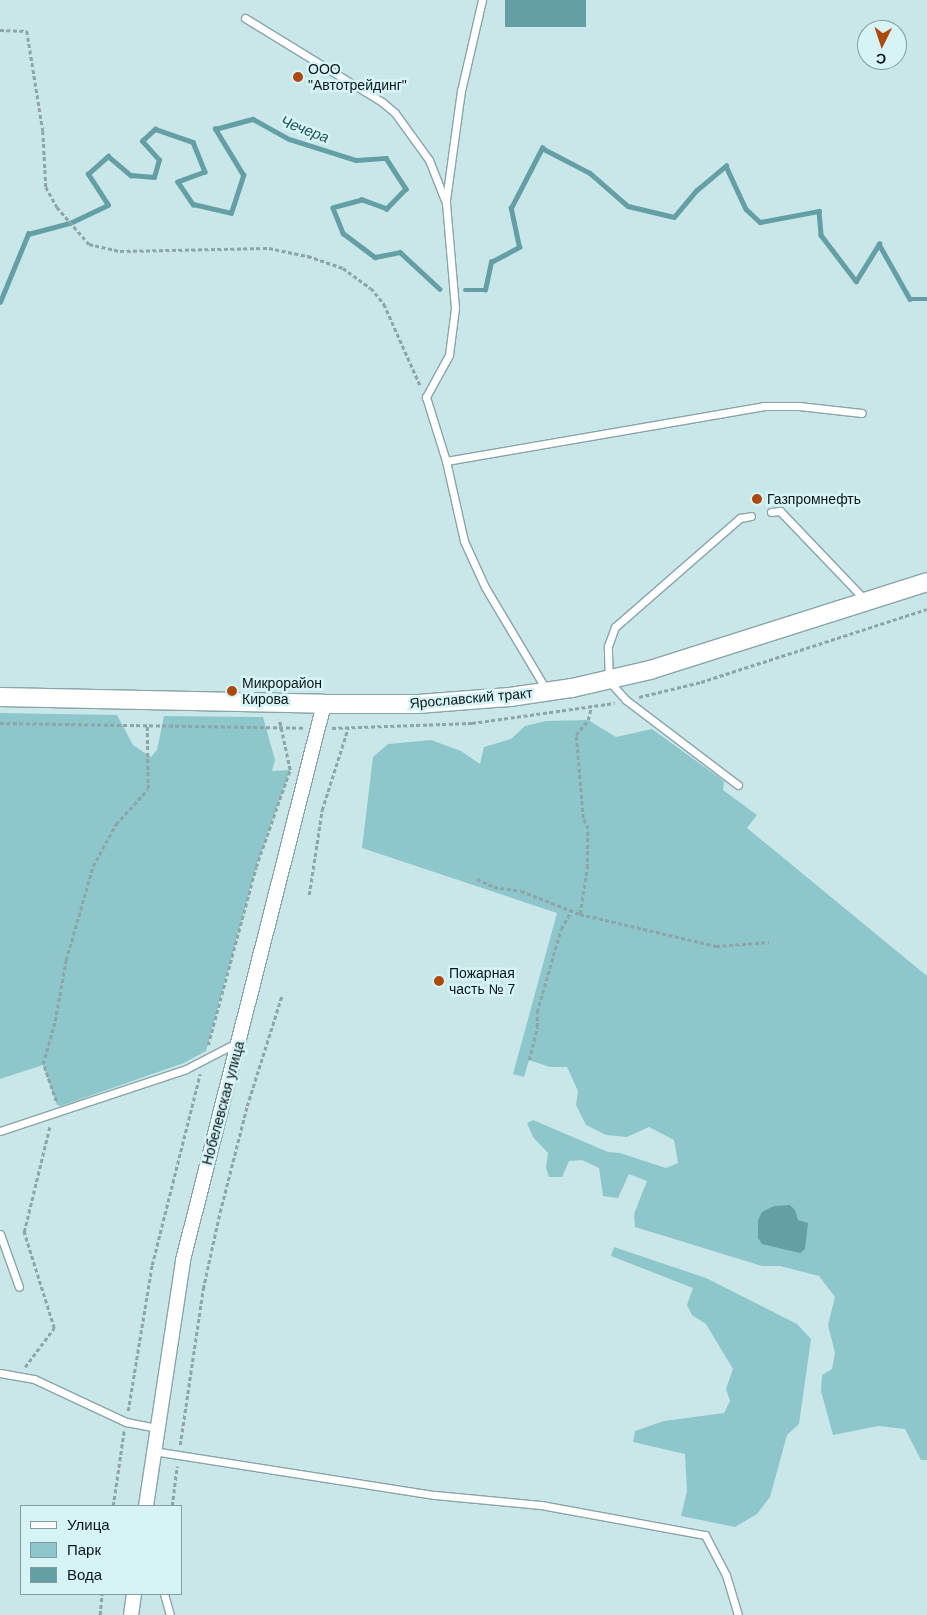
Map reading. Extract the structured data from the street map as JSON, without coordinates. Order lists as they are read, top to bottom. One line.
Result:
{"streets":{"street":["Ярославский тракт","Нобелевская улица"]},"crossings":[["Ярославский тракт","Нобелевская улица"]],"water":["Чечера"],"places":["ООО \"Автотрейдинг\"","Газпромнефть","Микрорайон Кирова","Пожарная часть № 7"],"legend":["Улица","Парк","Вода"],"north":"bottom"}
